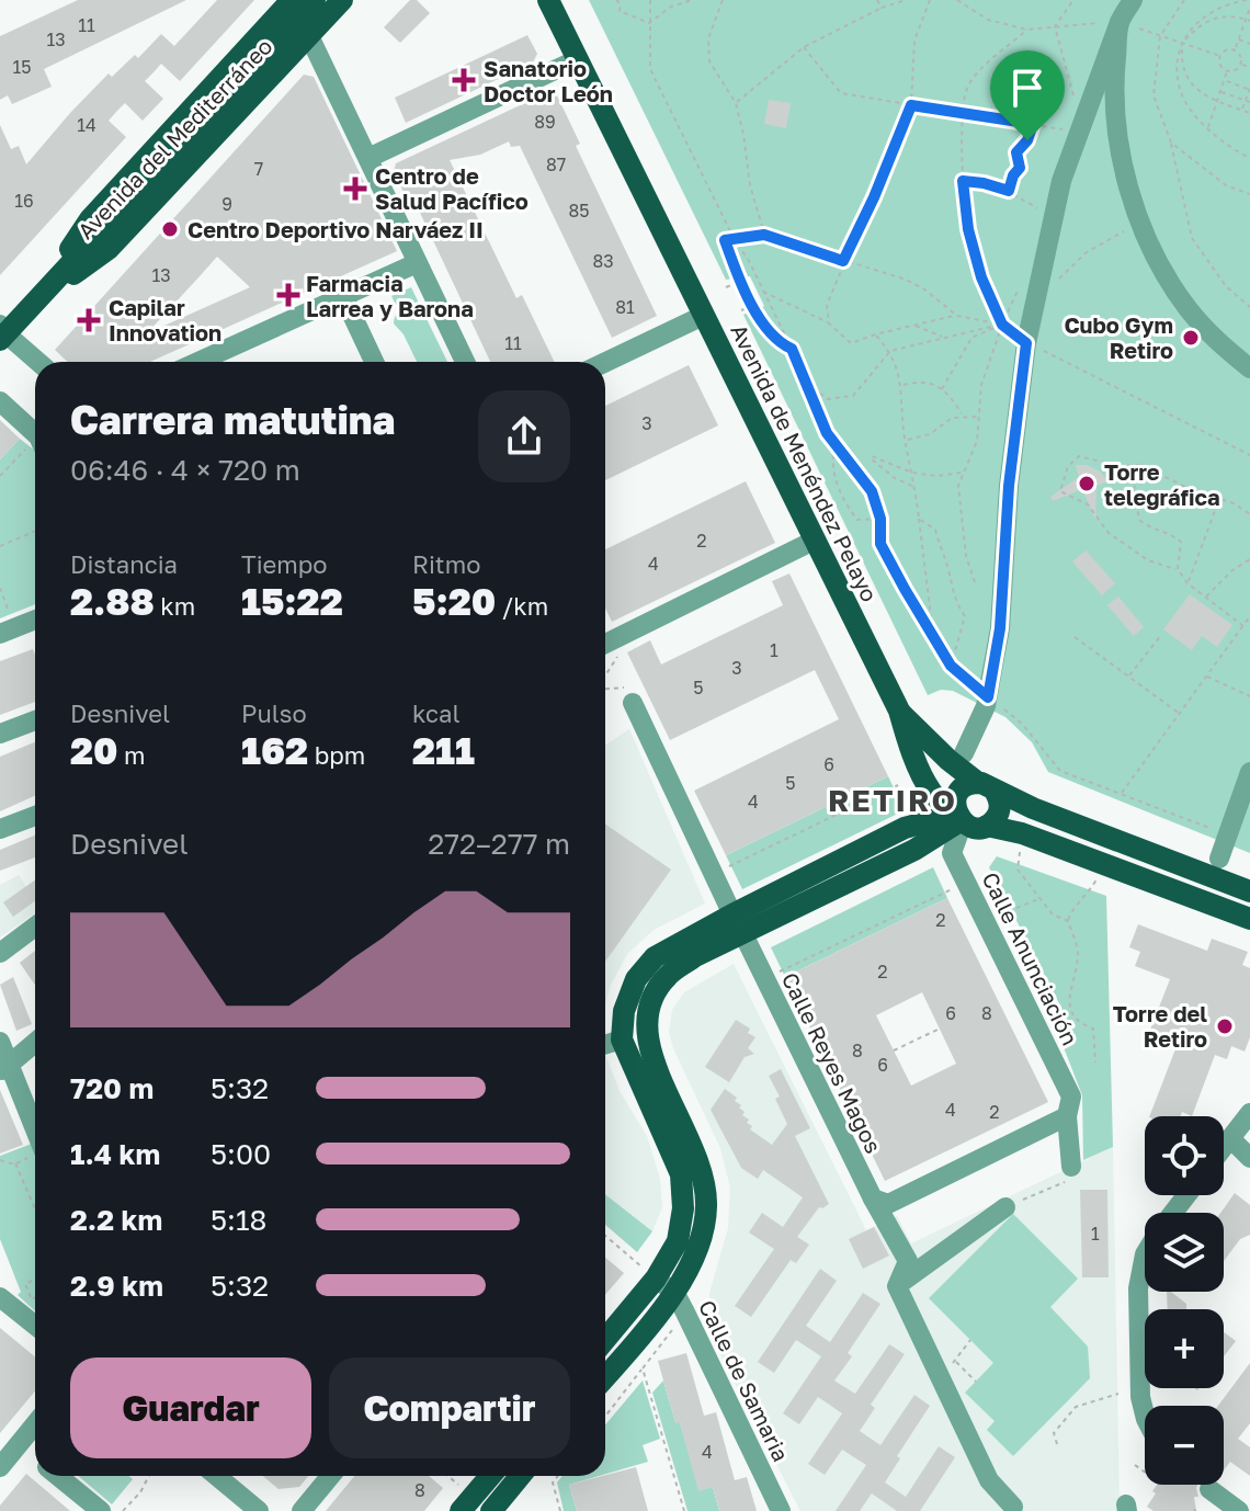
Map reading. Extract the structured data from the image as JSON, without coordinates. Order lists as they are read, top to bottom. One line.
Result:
{"streets":{"main road":["Avenida del Mediterráneo","Avenida de Menéndez Pelayo"],"street":["Calle Anunciación","Calle Reyes Magos","Calle de Samaria"]},"crossings":[["Avenida de Menéndez Pelayo","Calle Anunciación"]],"districts":["RETIRO"],"places":{"health":["Sanatorio Doctor León","Centro de Salud Pacífico","Farmacia Larrea y Barona","Capilar Innovation"],"other":["Centro Deportivo Narváez II","Cubo Gym Retiro","Torre telegráfica","Torre del Retiro"]},"house_numbers":["11","13","15","89","14","87","7","16","9","85","83","13","81","11","3","2","4","1","3","5","6","5","4","2","2","6","8","8","6","4","2","1","4","8"],"page":{"heading":["Carrera matutina","06:46 · 4 × 720 m"],"stats":[["Distancia","2.88 km"],["Tiempo","15:22"],["Ritmo","5:20 /km"],["Desnivel","20 m"],["Pulso","162 bpm"],["kcal","211"]],"chart":["Desnivel","272–277 m"],"list":[{"name":"720 m","note":"5:32"},{"name":"1.4 km","note":"5:00"},{"name":"2.2 km","note":"5:18"},{"name":"2.9 km","note":"5:32"}],"map_buttons":["+","−"],"buttons":["Guardar","Compartir"]}}
